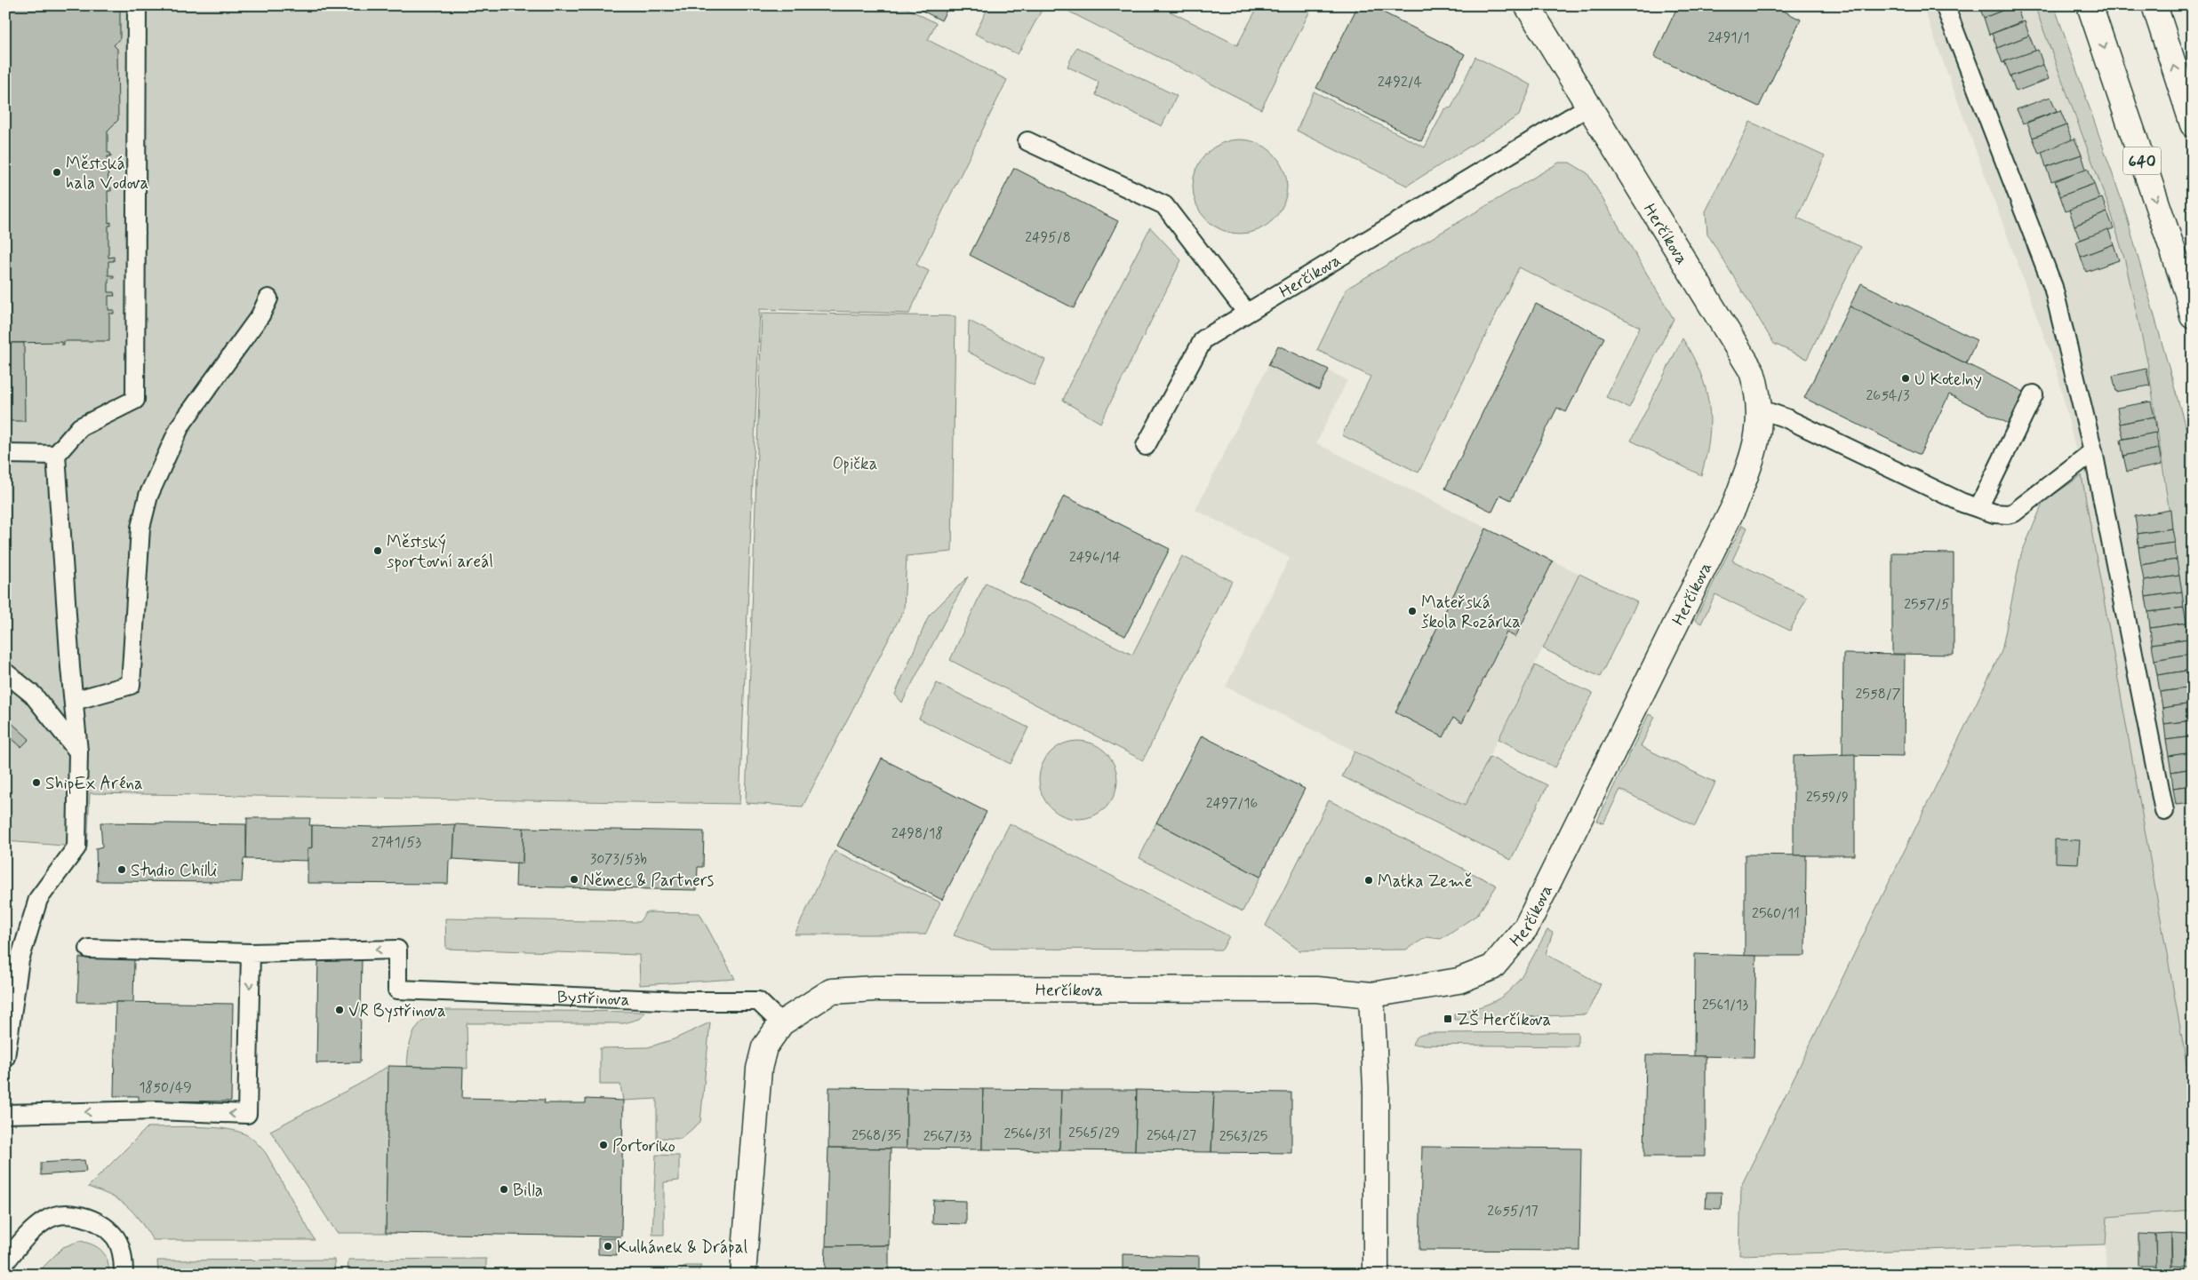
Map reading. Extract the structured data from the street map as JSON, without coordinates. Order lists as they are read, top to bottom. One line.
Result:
{"streets":{"main road":["640","Herčíkova"],"lane":["Bystřinova"]},"crossings":[["Herčíkova","Bystřinova"]],"one_way":["Bystřinova"],"parks":["Opička"],"places":{"other":["Městská hala Vodova","U Kotelny","Městský sportovní areál","Mateřská škola Rozárka","ShipEx Aréna","Studio Chilli","Němec & Partners","Matka Země","VR Bystřinova","Portoriko","Billa","Kulhánek & Drápal"],"transit":["ZŠ Herčíkova"]},"house_numbers":["2491/1","2492/4","2495/8","2654/3","2496/14","2557/5","2558/7","2559/9","2497/16","2498/18","2741/53","3073/53b","2560/11","2561/13","1850/49","2565/29","2566/31","2568/35","2564/27","2567/33","2563/25","2655/17"]}
